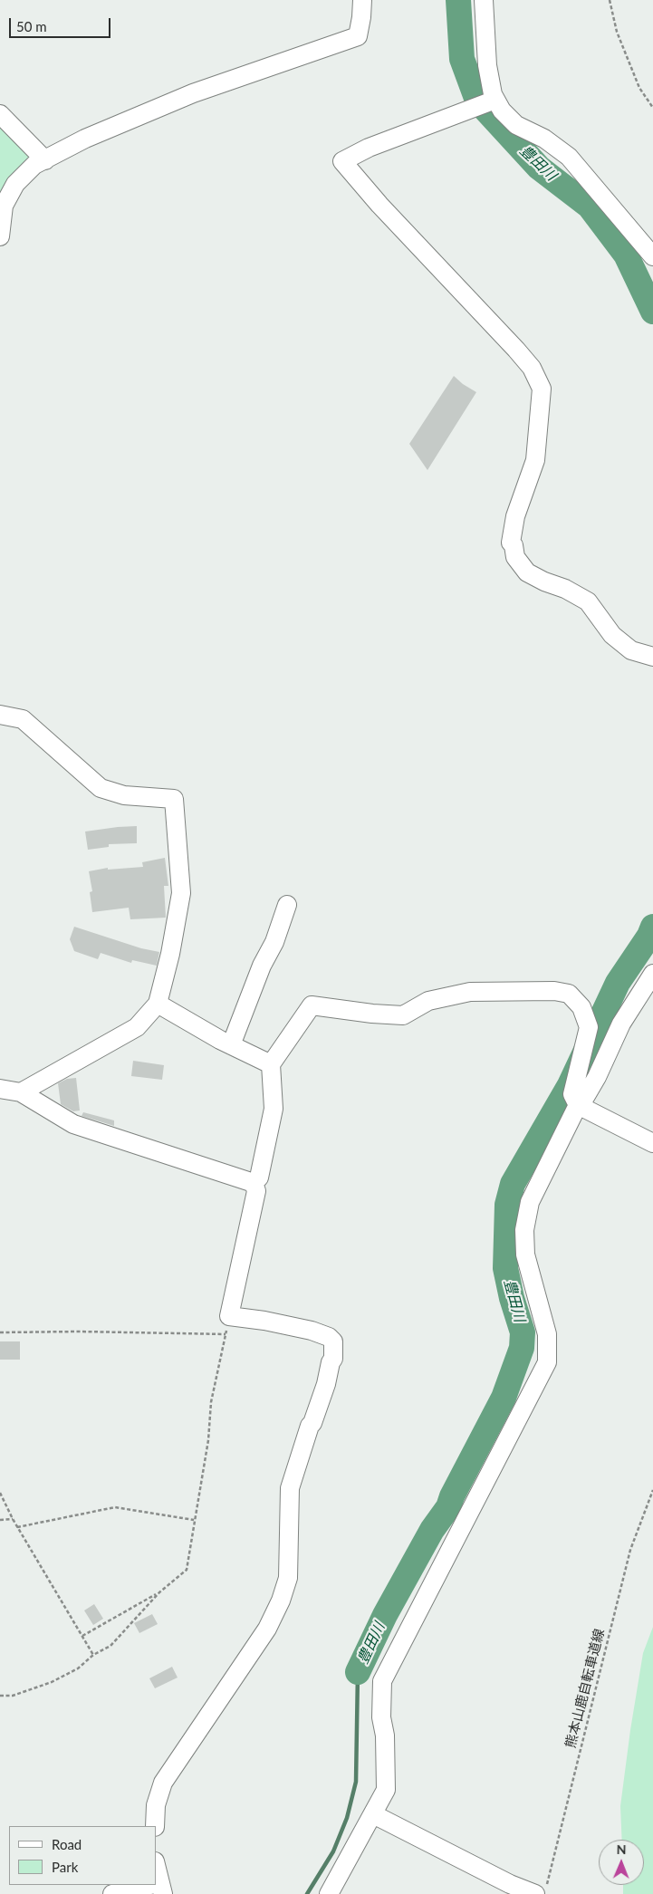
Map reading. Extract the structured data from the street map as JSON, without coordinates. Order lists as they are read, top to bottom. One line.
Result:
{"streets":{"path":["熊本山鹿自転車道線"]},"water":["豊田川"],"legend":["Road","Park"],"scale_bar":"50 m","north":"top"}
